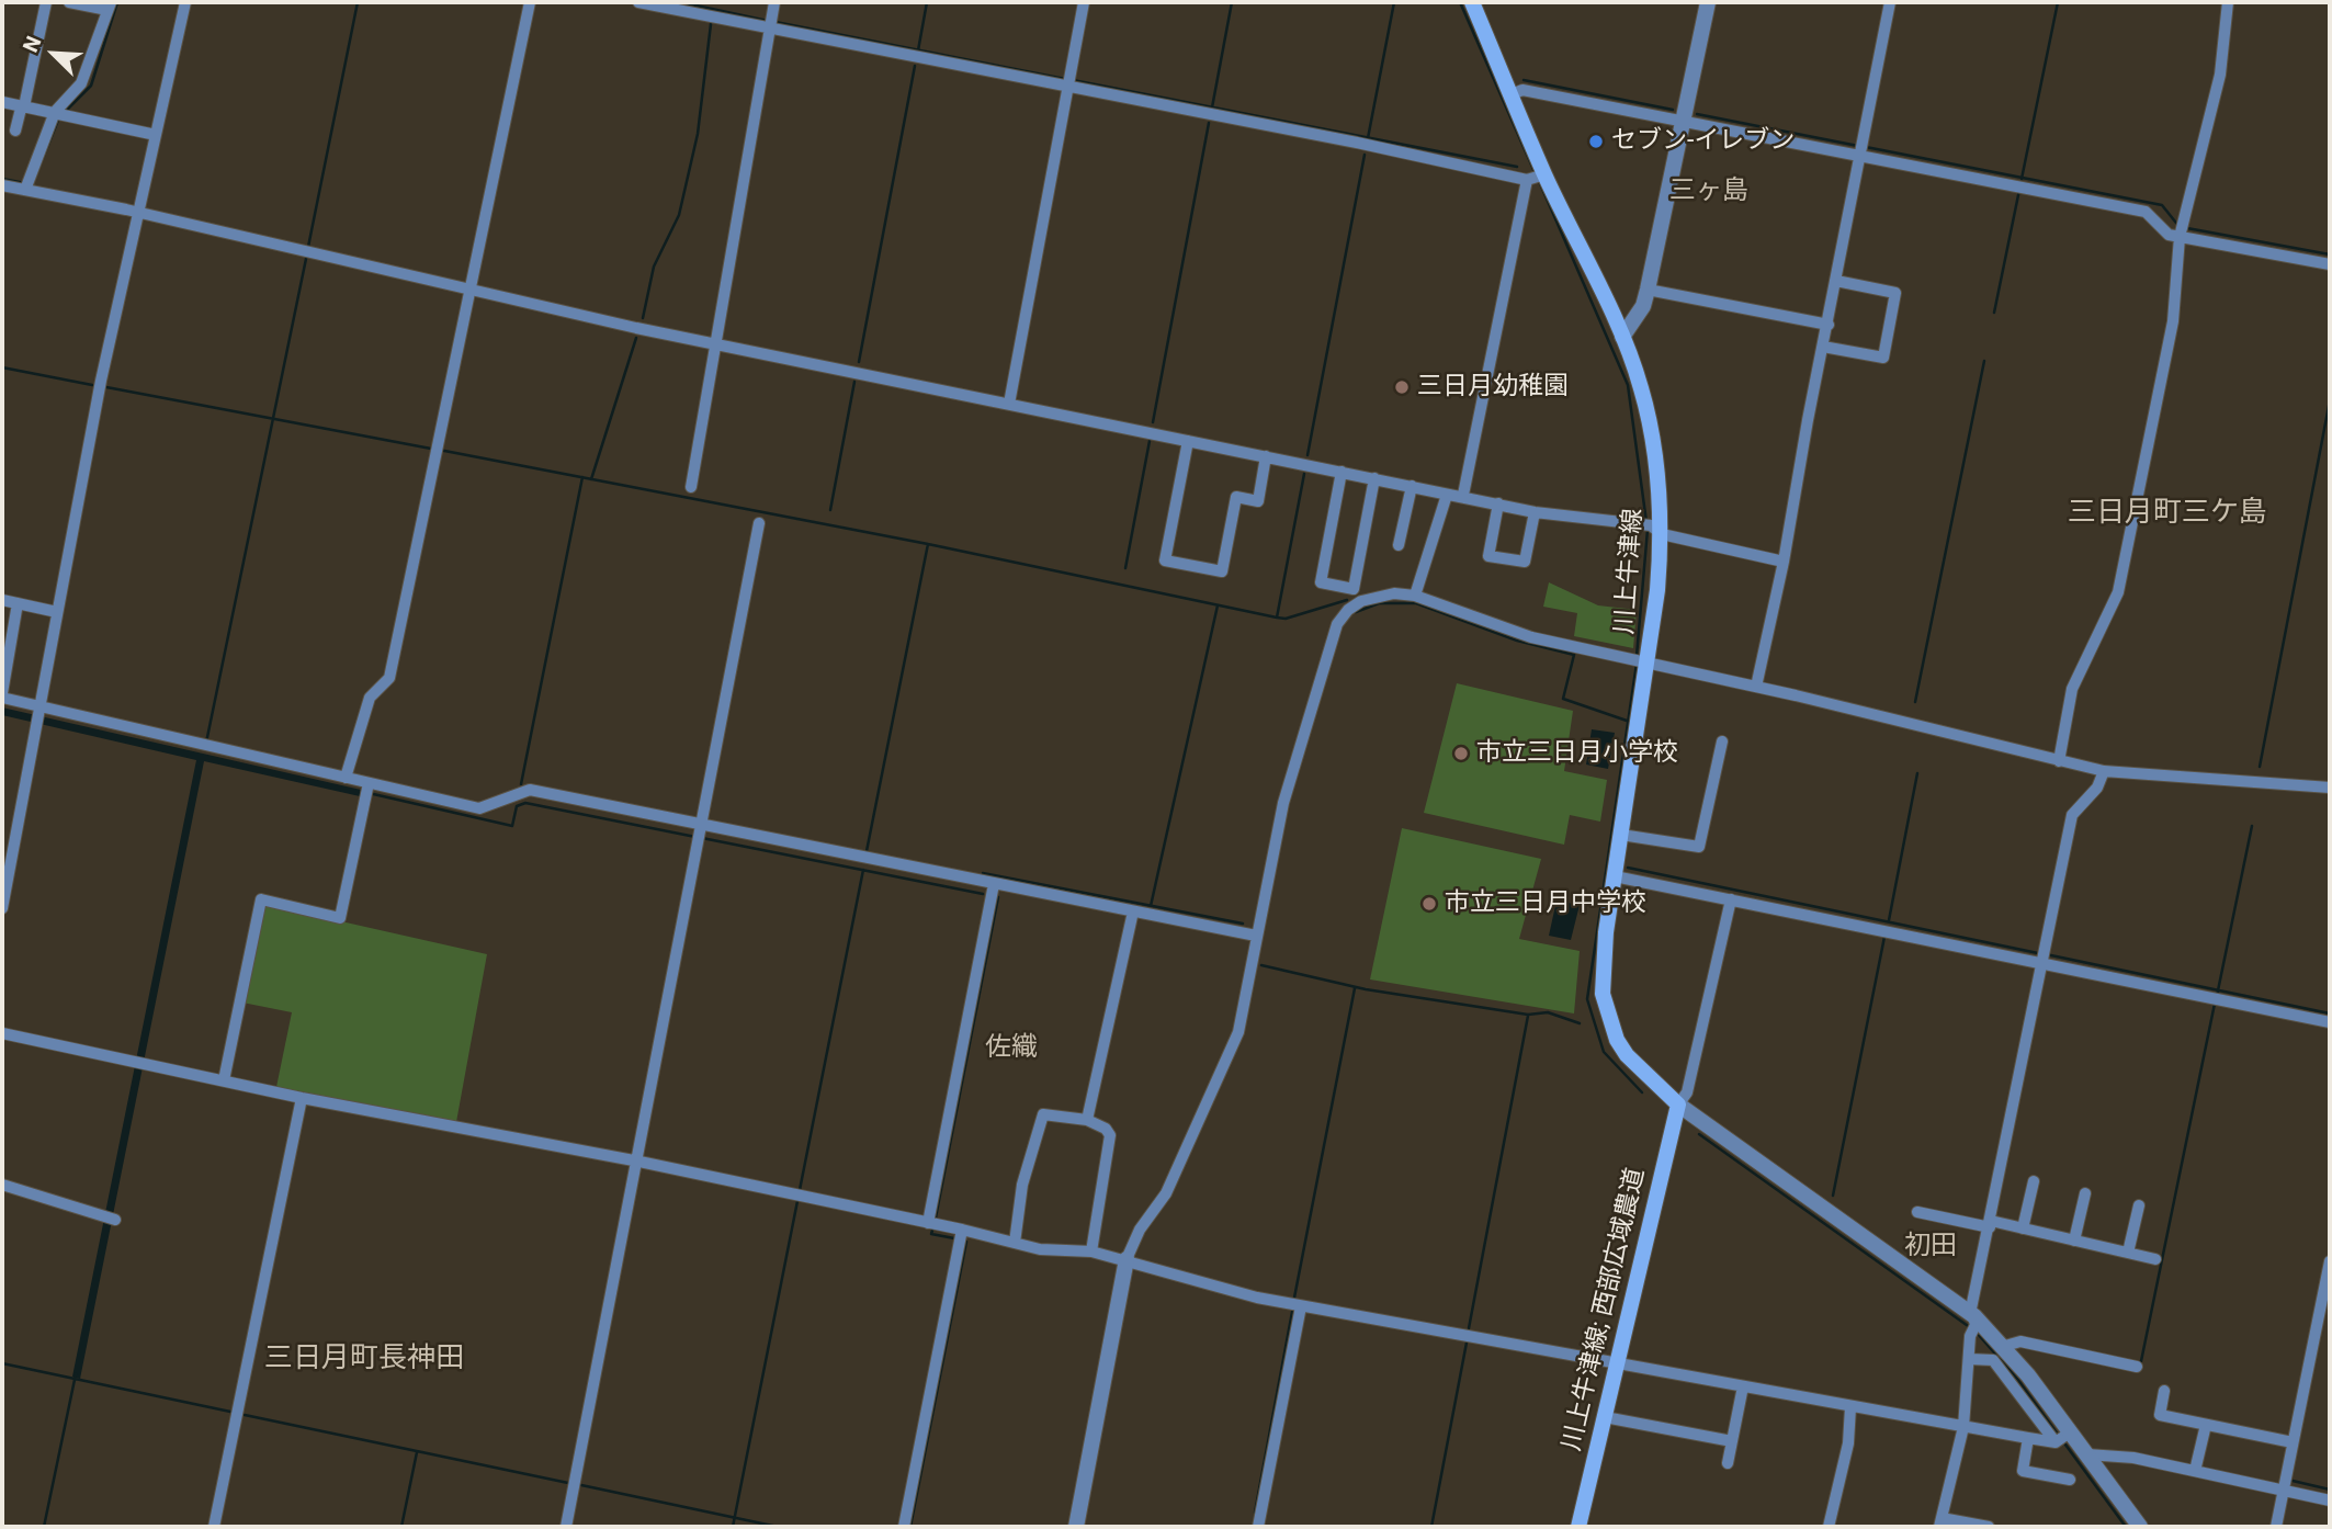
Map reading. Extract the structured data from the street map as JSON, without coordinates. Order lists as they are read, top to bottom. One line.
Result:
{"streets":{"main road":["川上牛津線","川上牛津線; 西部広域農道"]},"crossings":[["川上牛津線","川上牛津線; 西部広域農道"]],"districts":["三ヶ島","三日月町三ケ島","佐織","初田","三日月町長神田"],"places":["セブン-イレブン","三日月幼稚園","市立三日月小学校","市立三日月中学校"],"north":"top left"}
